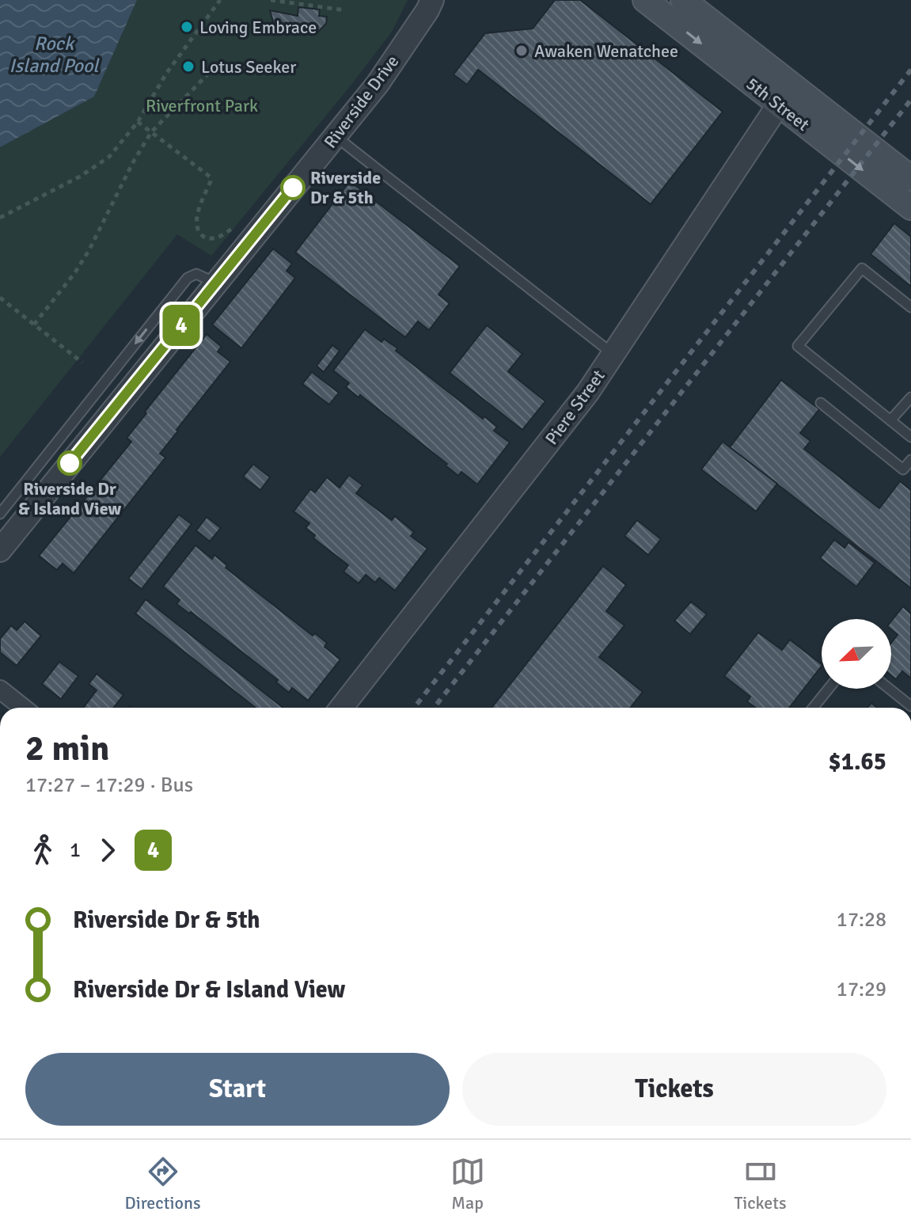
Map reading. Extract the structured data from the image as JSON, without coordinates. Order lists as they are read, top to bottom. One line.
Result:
{"streets":{"main road":["5th Street"],"street":["Riverside Drive","Piere Street"]},"crossings":[["5th Street","Piere Street"]],"water":["Rock Island Pool"],"parks":["Riverfront Park"],"places":["Loving Embrace","Awaken Wenatchee","Lotus Seeker","Riverside Dr & 5th","Riverside Dr & Island View"],"lines":["bus line 4"],"north":"bottom left","page":{"on_map":"4","heading":["2 min","17:27 – 17:29 · Bus","$1.65"],"legs":["1","4"],"list":[{"name":"Riverside Dr & 5th","value":"17:28"},{"name":"Riverside Dr & Island View","value":"17:29"}],"buttons":["Start","Tickets"],"tabs":["Directions","Map","Tickets"]}}
